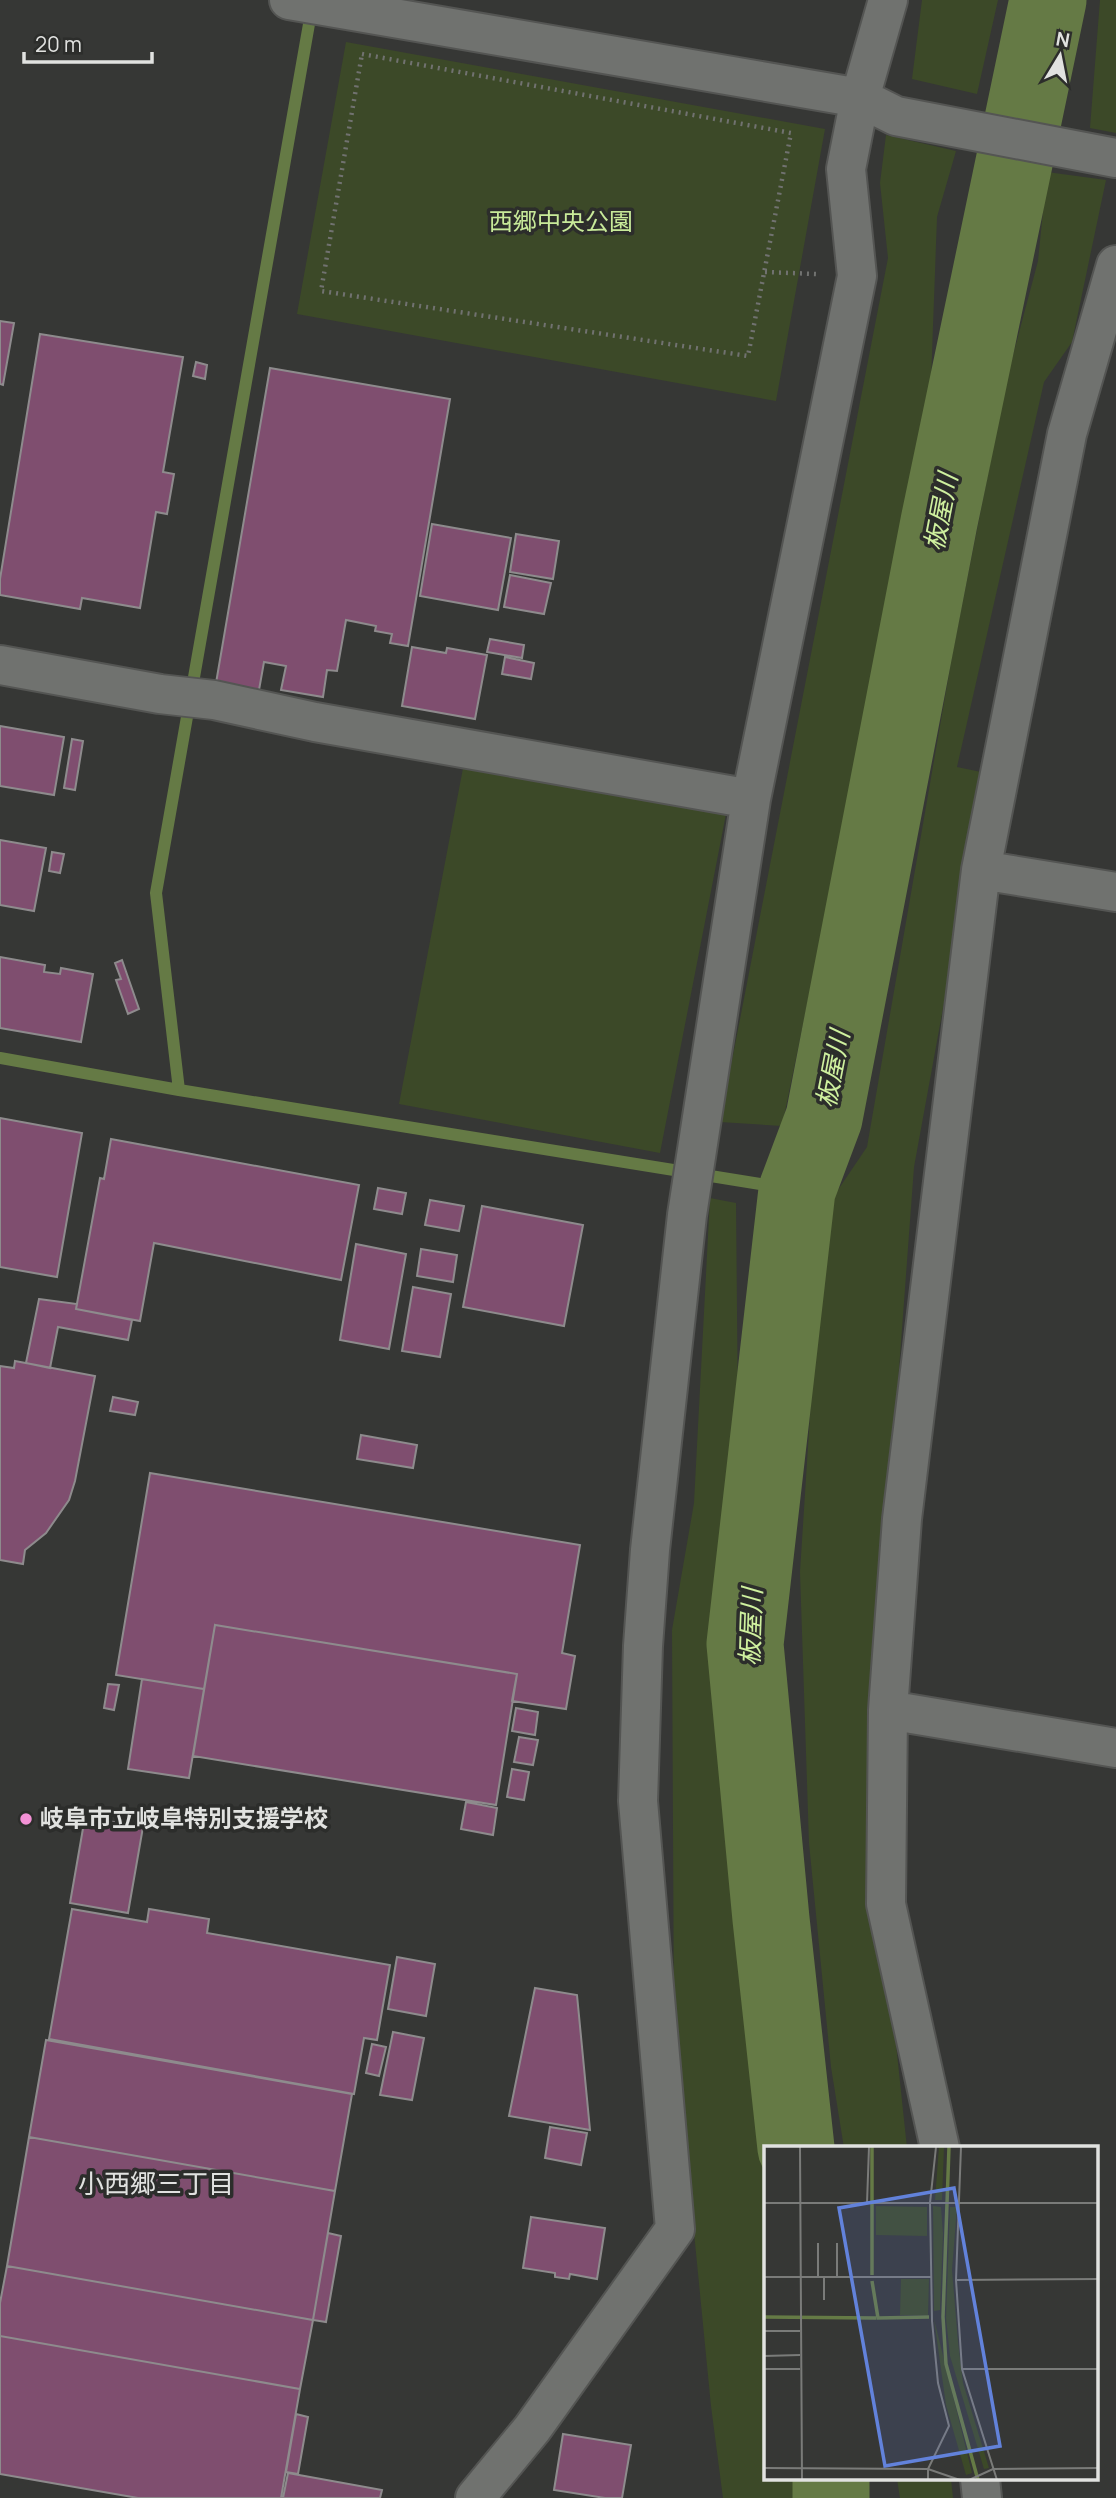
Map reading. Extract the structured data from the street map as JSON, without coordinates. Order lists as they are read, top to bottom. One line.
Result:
{"districts":["小西郷三丁目"],"water":["板屋川"],"parks":["西郷中央公園"],"places":["岐阜市立岐阜特別支援学校"],"scale_bar":"20 m","north":"top"}
